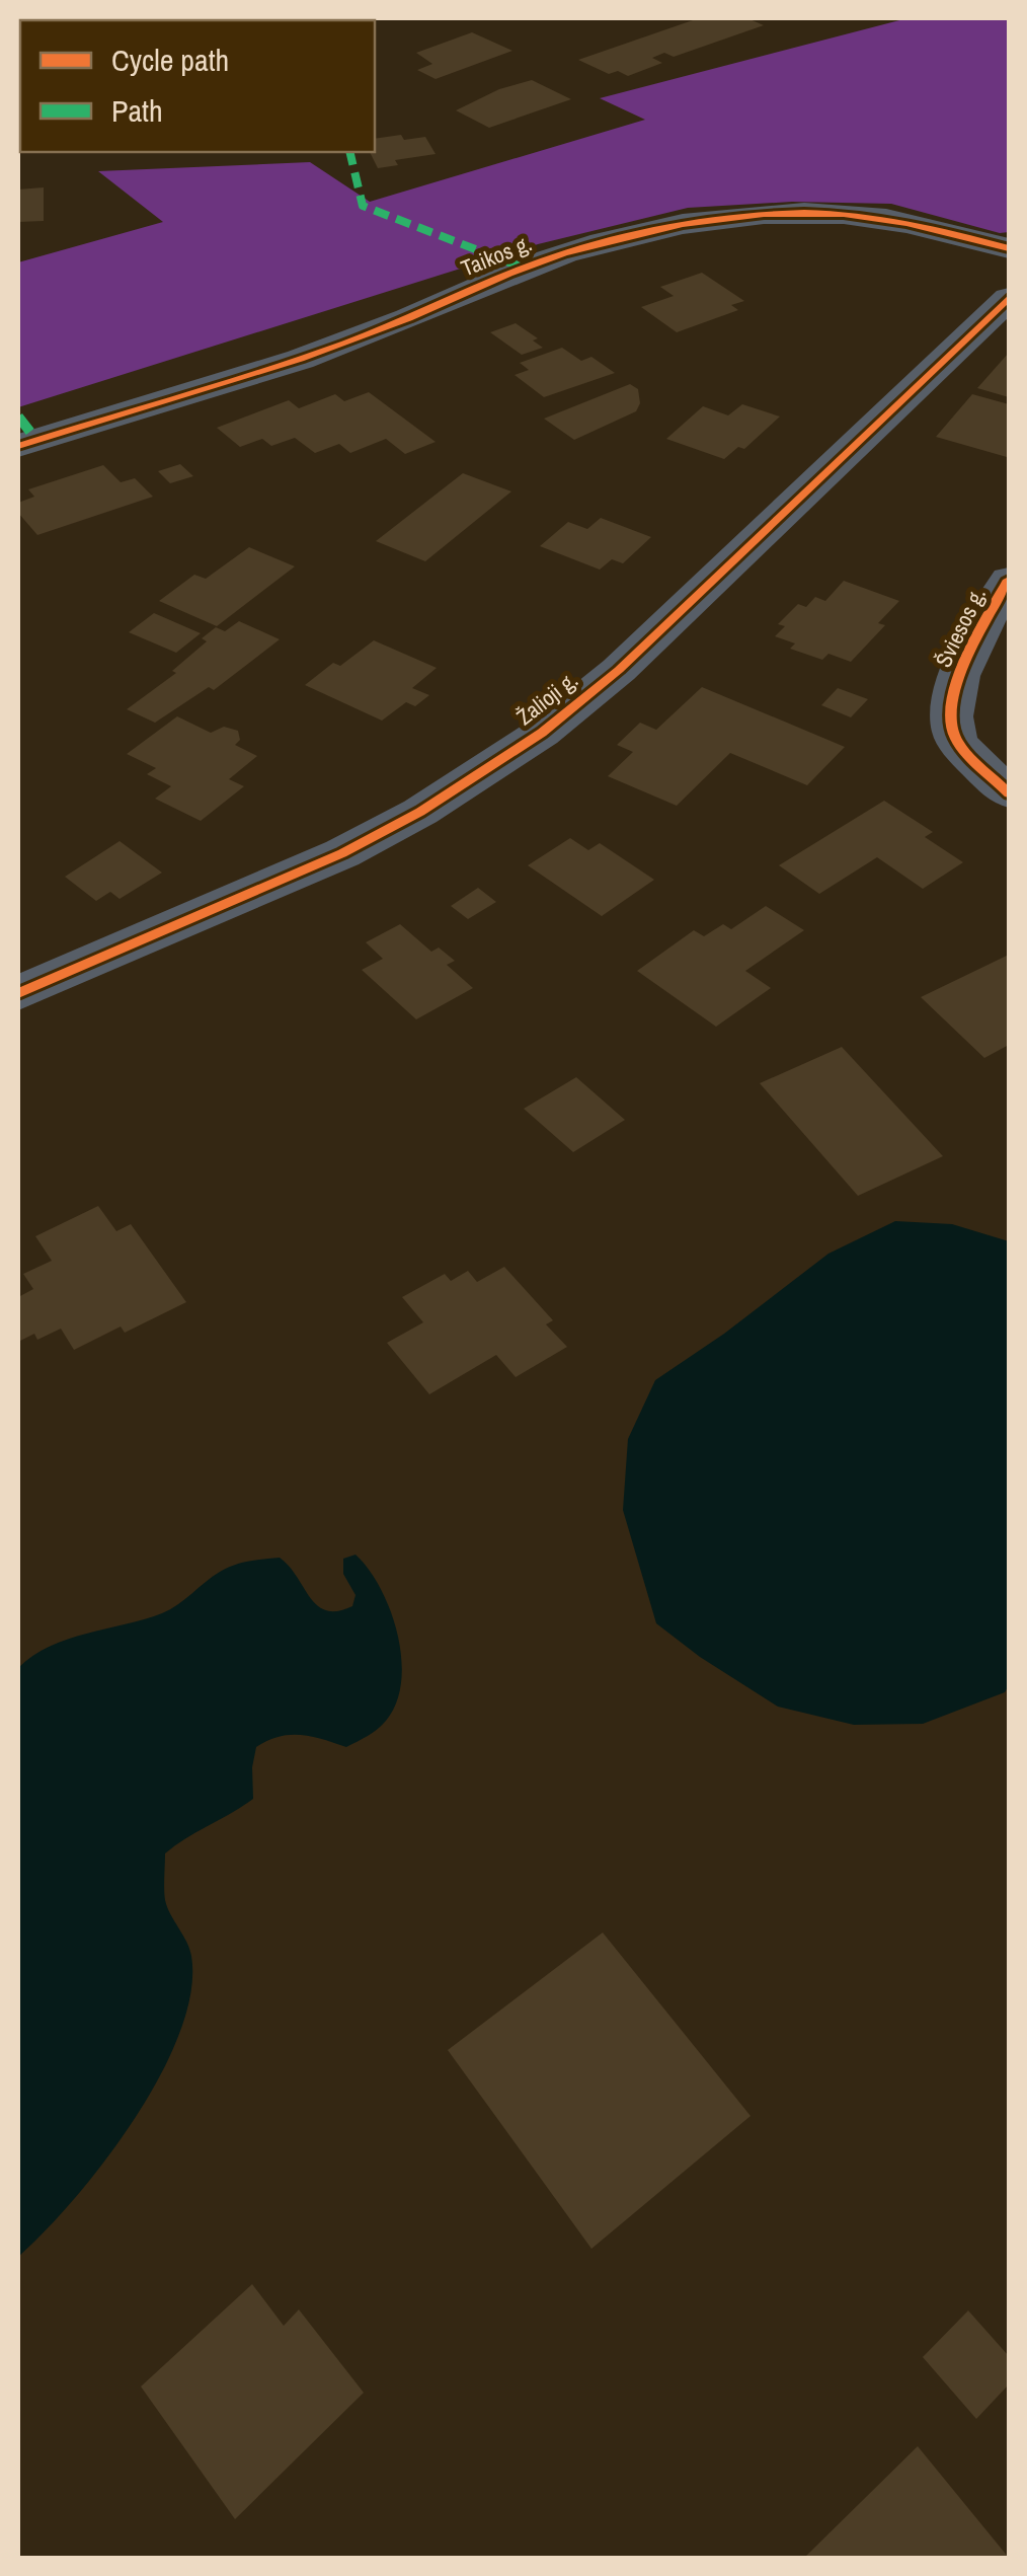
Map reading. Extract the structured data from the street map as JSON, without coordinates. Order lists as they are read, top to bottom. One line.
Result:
{"streets":{"street":["Taikos g.","Šviesos g.","Žalioji g."]},"legend":["Cycle path","Path"]}
